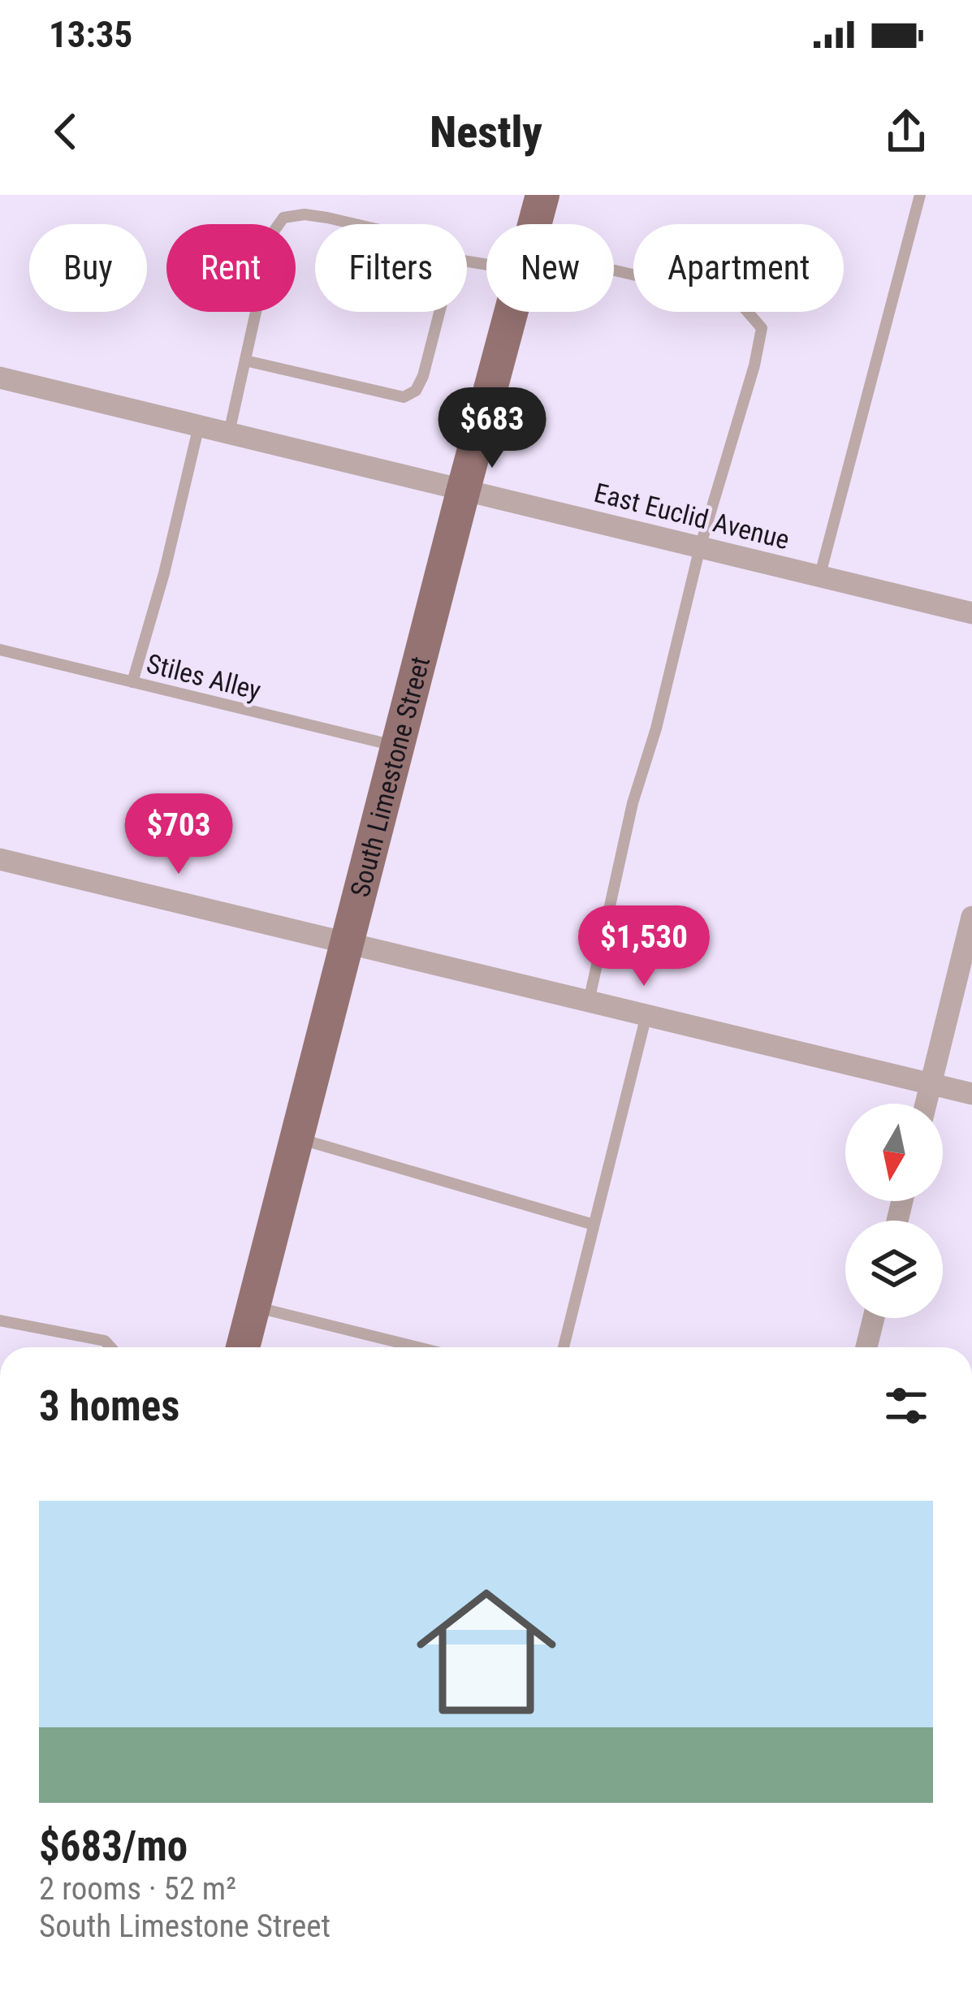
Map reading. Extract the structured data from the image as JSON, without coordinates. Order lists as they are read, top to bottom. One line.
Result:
{"streets":{"main road":["South Limestone Street"],"street":["East Euclid Avenue"],"lane":["Stiles Alley"]},"crossings":[["East Euclid Avenue","South Limestone Street"],["Stiles Alley","South Limestone Street"]],"north":"bottom","page":{"status":"13:35","header":"Nestly","chip":["Buy","Rent","Filters","New","Apartment"],"price":["$683","$703","$1,530"],"heading":"3 homes","list":[{"name":"$683/mo","note":"2 rooms · 52 m² · South Limestone Street"}]}}
